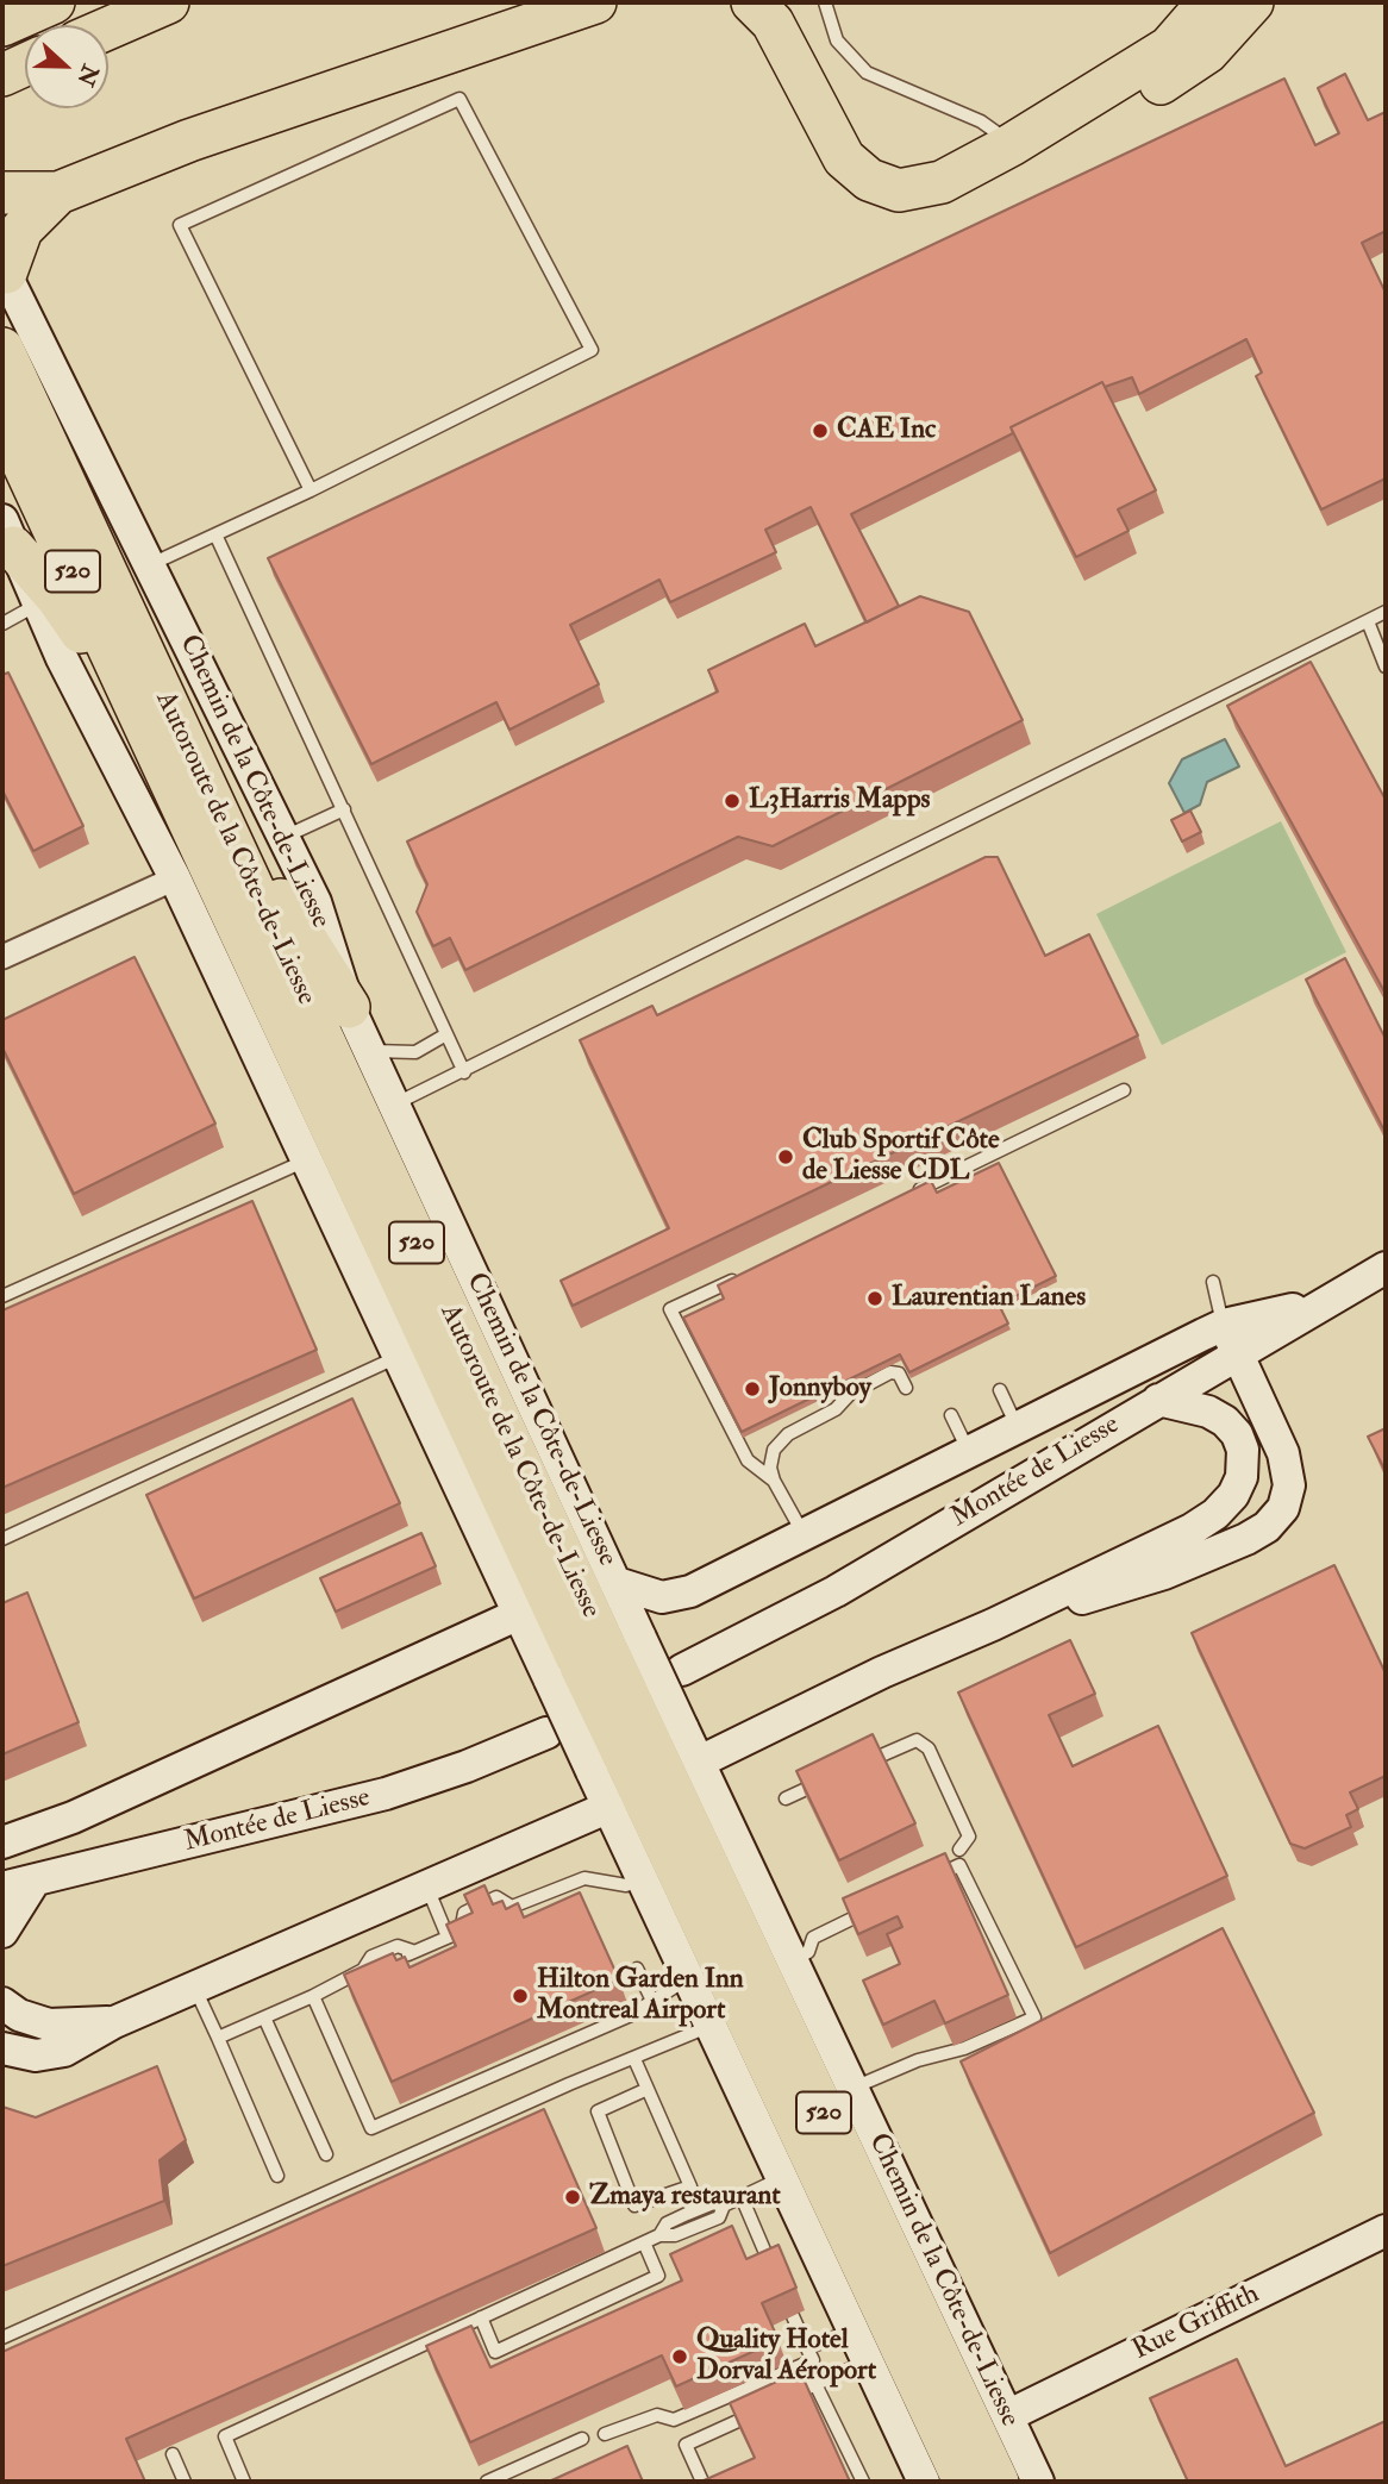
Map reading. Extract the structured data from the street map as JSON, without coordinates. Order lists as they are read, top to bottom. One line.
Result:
{"streets":{"highway":["520","Autoroute de la Côte-de-Liesse"],"street":["Chemin de la Côte-de-Liesse","Montée de Liesse","Rue Griffith"]},"crossings":[["Chemin de la Côte-de-Liesse","Autoroute de la Côte-de-Liesse"],["Chemin de la Côte-de-Liesse","Rue Griffith"]],"places":["CAE Inc","L3Harris Mapps","Club Sportif Côte de Liesse CDL","Laurentian Lanes","Jonnyboy","Hilton Garden Inn Montreal Airport","Zmaya restaurant","Quality Hotel Dorval Aéroport"],"north":"right"}
